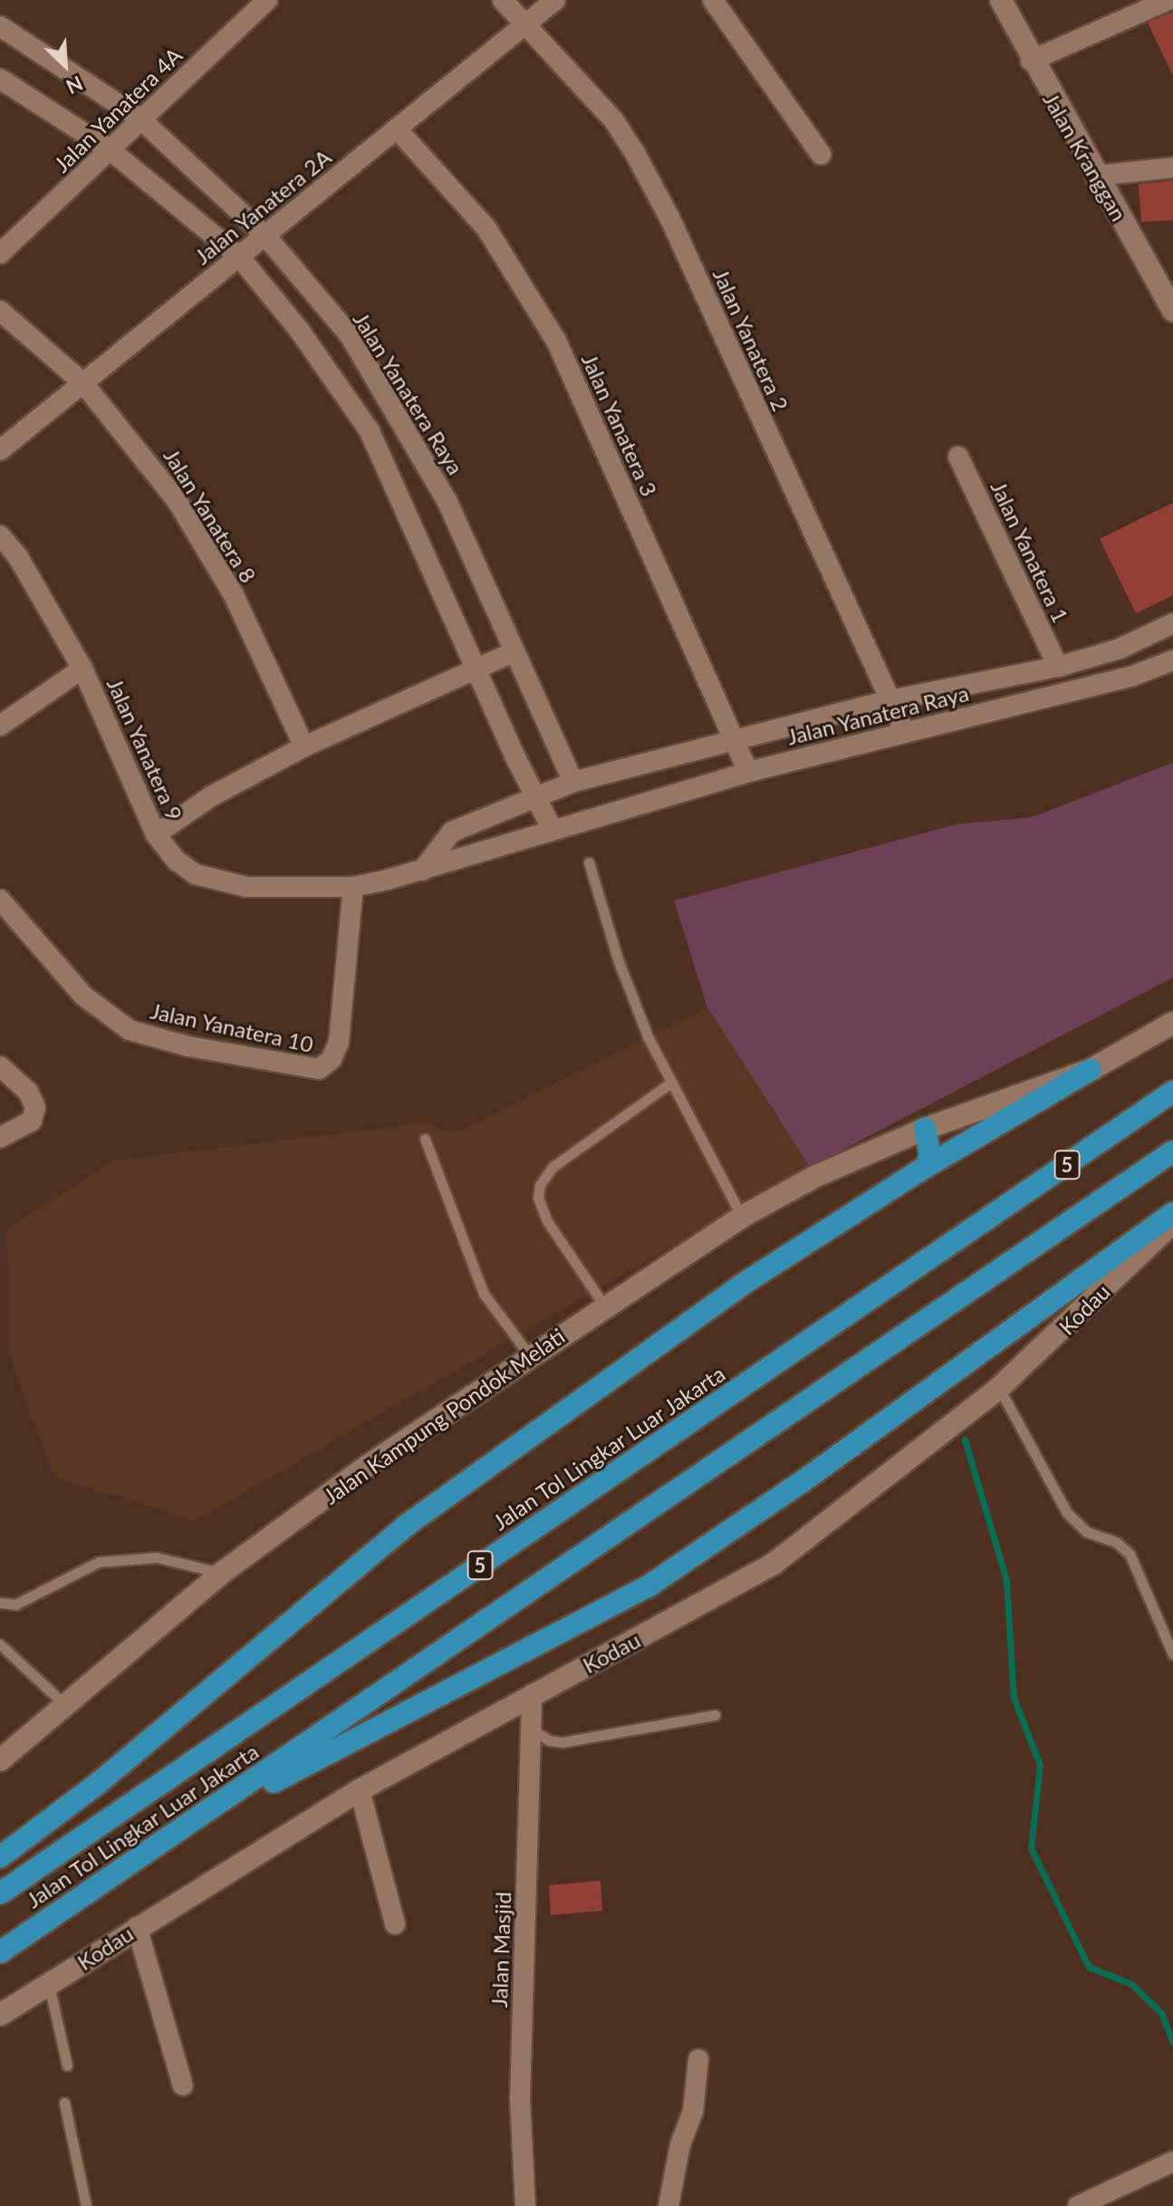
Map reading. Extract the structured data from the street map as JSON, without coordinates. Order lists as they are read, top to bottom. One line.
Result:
{"streets":{"highway":["5","Jalan Tol Lingkar Luar Jakarta"],"main road":["Jalan Kranggan","Kodau","Jalan Kampung Pondok Melati"],"street":["Jalan Yanatera 4A","Jalan Yanatera 2A","Jalan Yanatera 2","Jalan Yanatera Raya","Jalan Yanatera 3","Jalan Yanatera 8","Jalan Yanatera 1","Jalan Yanatera 9","Jalan Yanatera 10","Jalan Masjid"]},"crossings":[["Jalan Yanatera 4A","Jalan Yanatera Raya"],["Jalan Yanatera 2A","Jalan Yanatera 2"],["Jalan Yanatera 2A","Jalan Yanatera Raya"],["Jalan Yanatera 2A","Jalan Yanatera 3"],["Jalan Yanatera 2A","Jalan Yanatera 8"],["Jalan Yanatera 2","Jalan Yanatera Raya"],["Jalan Yanatera Raya","Jalan Yanatera 3"],["Jalan Yanatera Raya","Jalan Yanatera 1"],["Jalan Yanatera Raya","Jalan Yanatera 9"],["Jalan Yanatera Raya","Jalan Yanatera 10"],["Jalan Yanatera 9","Jalan Yanatera 10"],["Kodau","Jalan Masjid"]],"north":"bottom right"}
